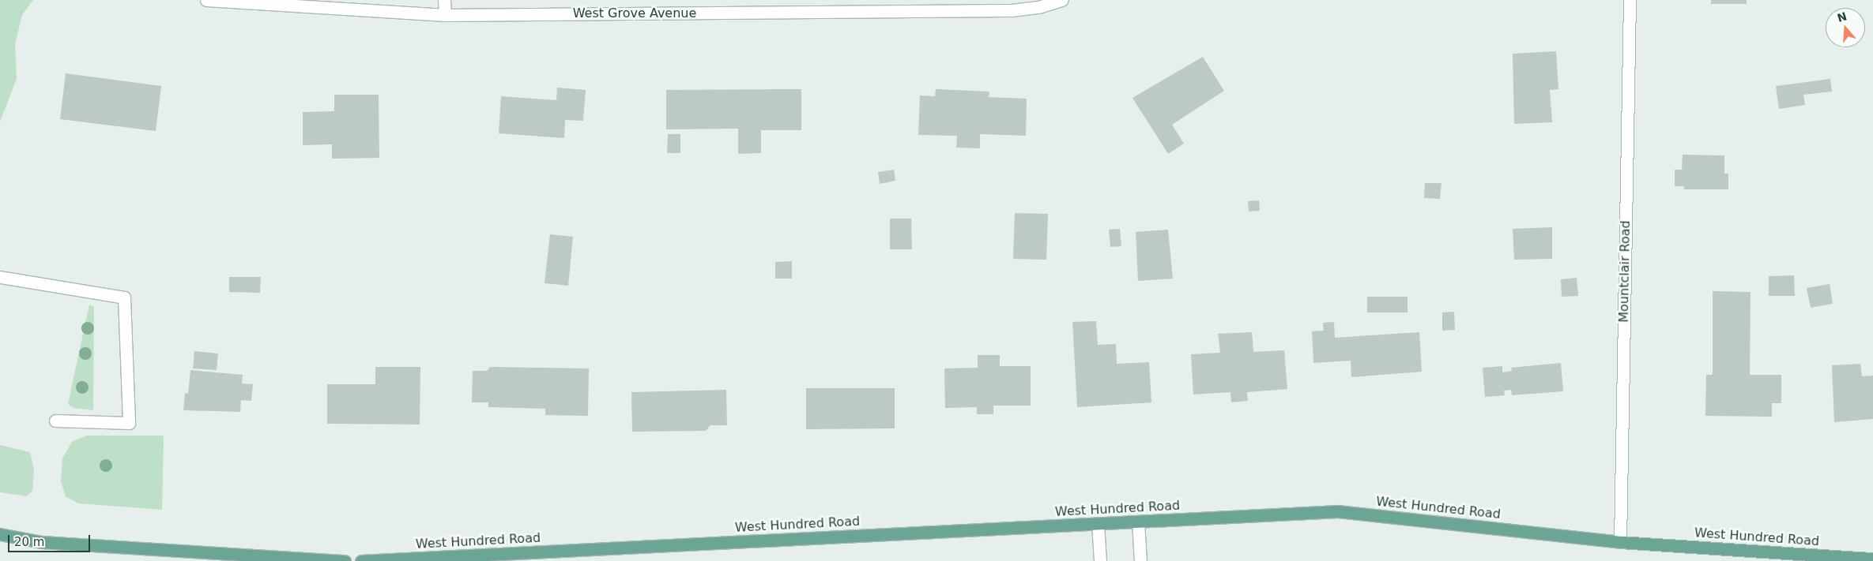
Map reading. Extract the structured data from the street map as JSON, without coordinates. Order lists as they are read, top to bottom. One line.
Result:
{"streets":{"main road":["West Hundred Road"],"street":["West Grove Avenue","Mountclair Road"]},"crossings":[["Mountclair Road","West Hundred Road"]],"scale_bar":"20 m","north":"top"}
